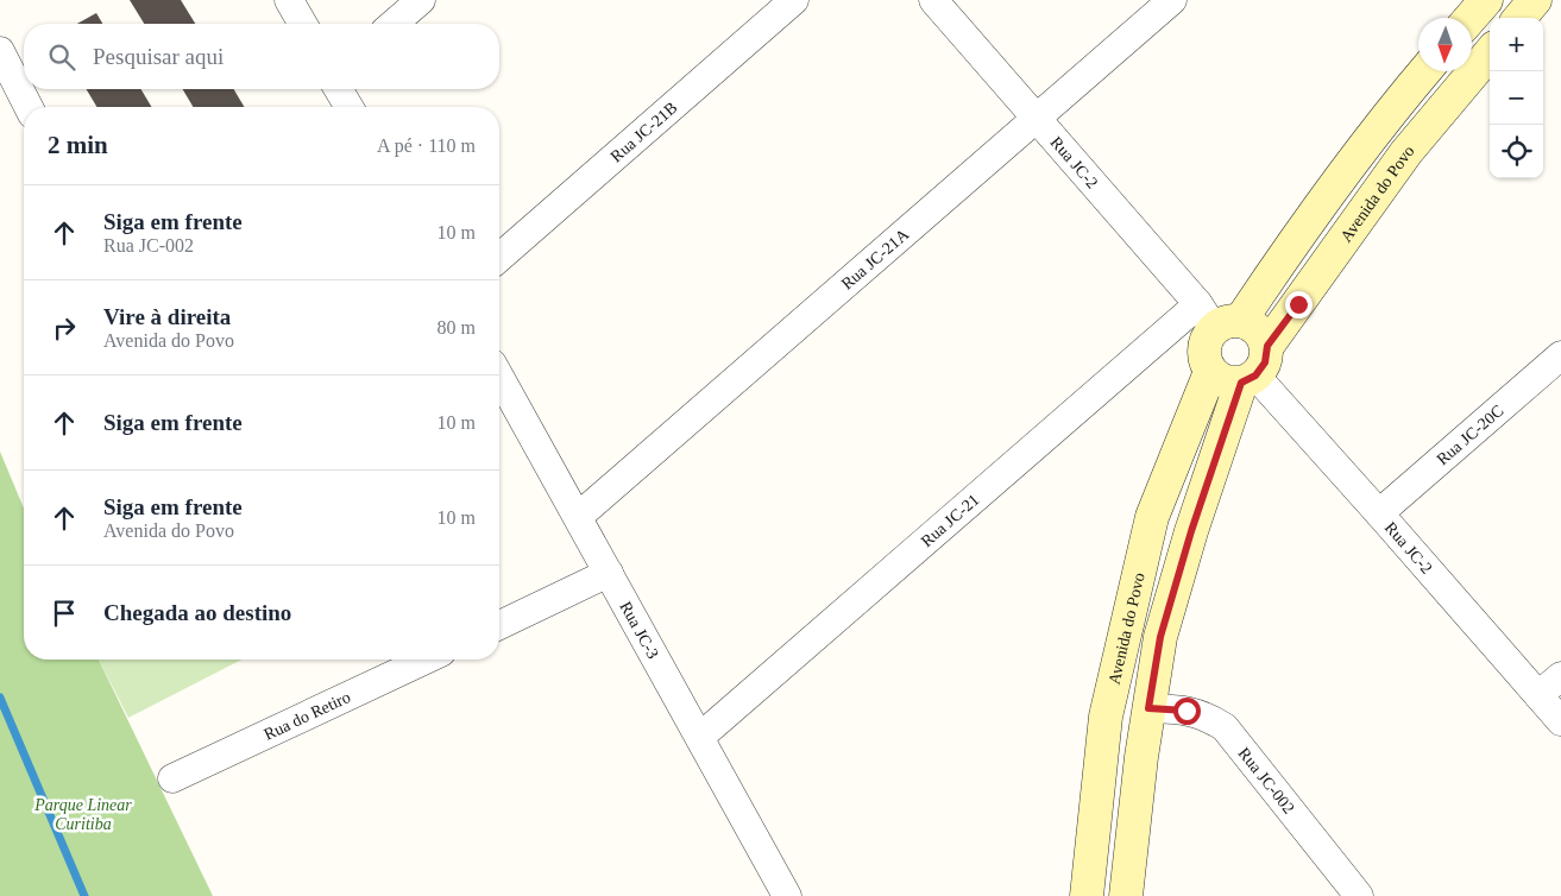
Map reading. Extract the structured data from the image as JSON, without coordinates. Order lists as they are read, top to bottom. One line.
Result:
{"streets":{"main road":["Avenida do Povo"],"street":["Rua JC-21B","Rua JC-2","Rua JC-21A","Rua JC-20C","Rua JC-21","Rua JC-3","Rua do Retiro","Rua JC-002"]},"crossings":[["Rua JC-2","Avenida do Povo"],["Rua JC-2","Rua JC-21A"],["Rua JC-2","Rua JC-20C"],["Rua JC-2","Rua JC-21"],["Avenida do Povo","Rua JC-21"],["Avenida do Povo","Rua JC-002"],["Rua JC-21A","Rua JC-3"],["Rua JC-21","Rua JC-3"]],"parks":["Parque Linear Curitiba"],"north":"bottom","page":{"map_buttons":["+","−"],"search":"Pesquisar aqui","heading":["2 min","A pé · 110 m"],"list":[["Siga em frente","Rua JC-002","10 m"],["Vire à direita","Avenida do Povo","80 m"],["Siga em frente","10 m"],["Siga em frente","Avenida do Povo","10 m"],"Chegada ao destino"]}}
